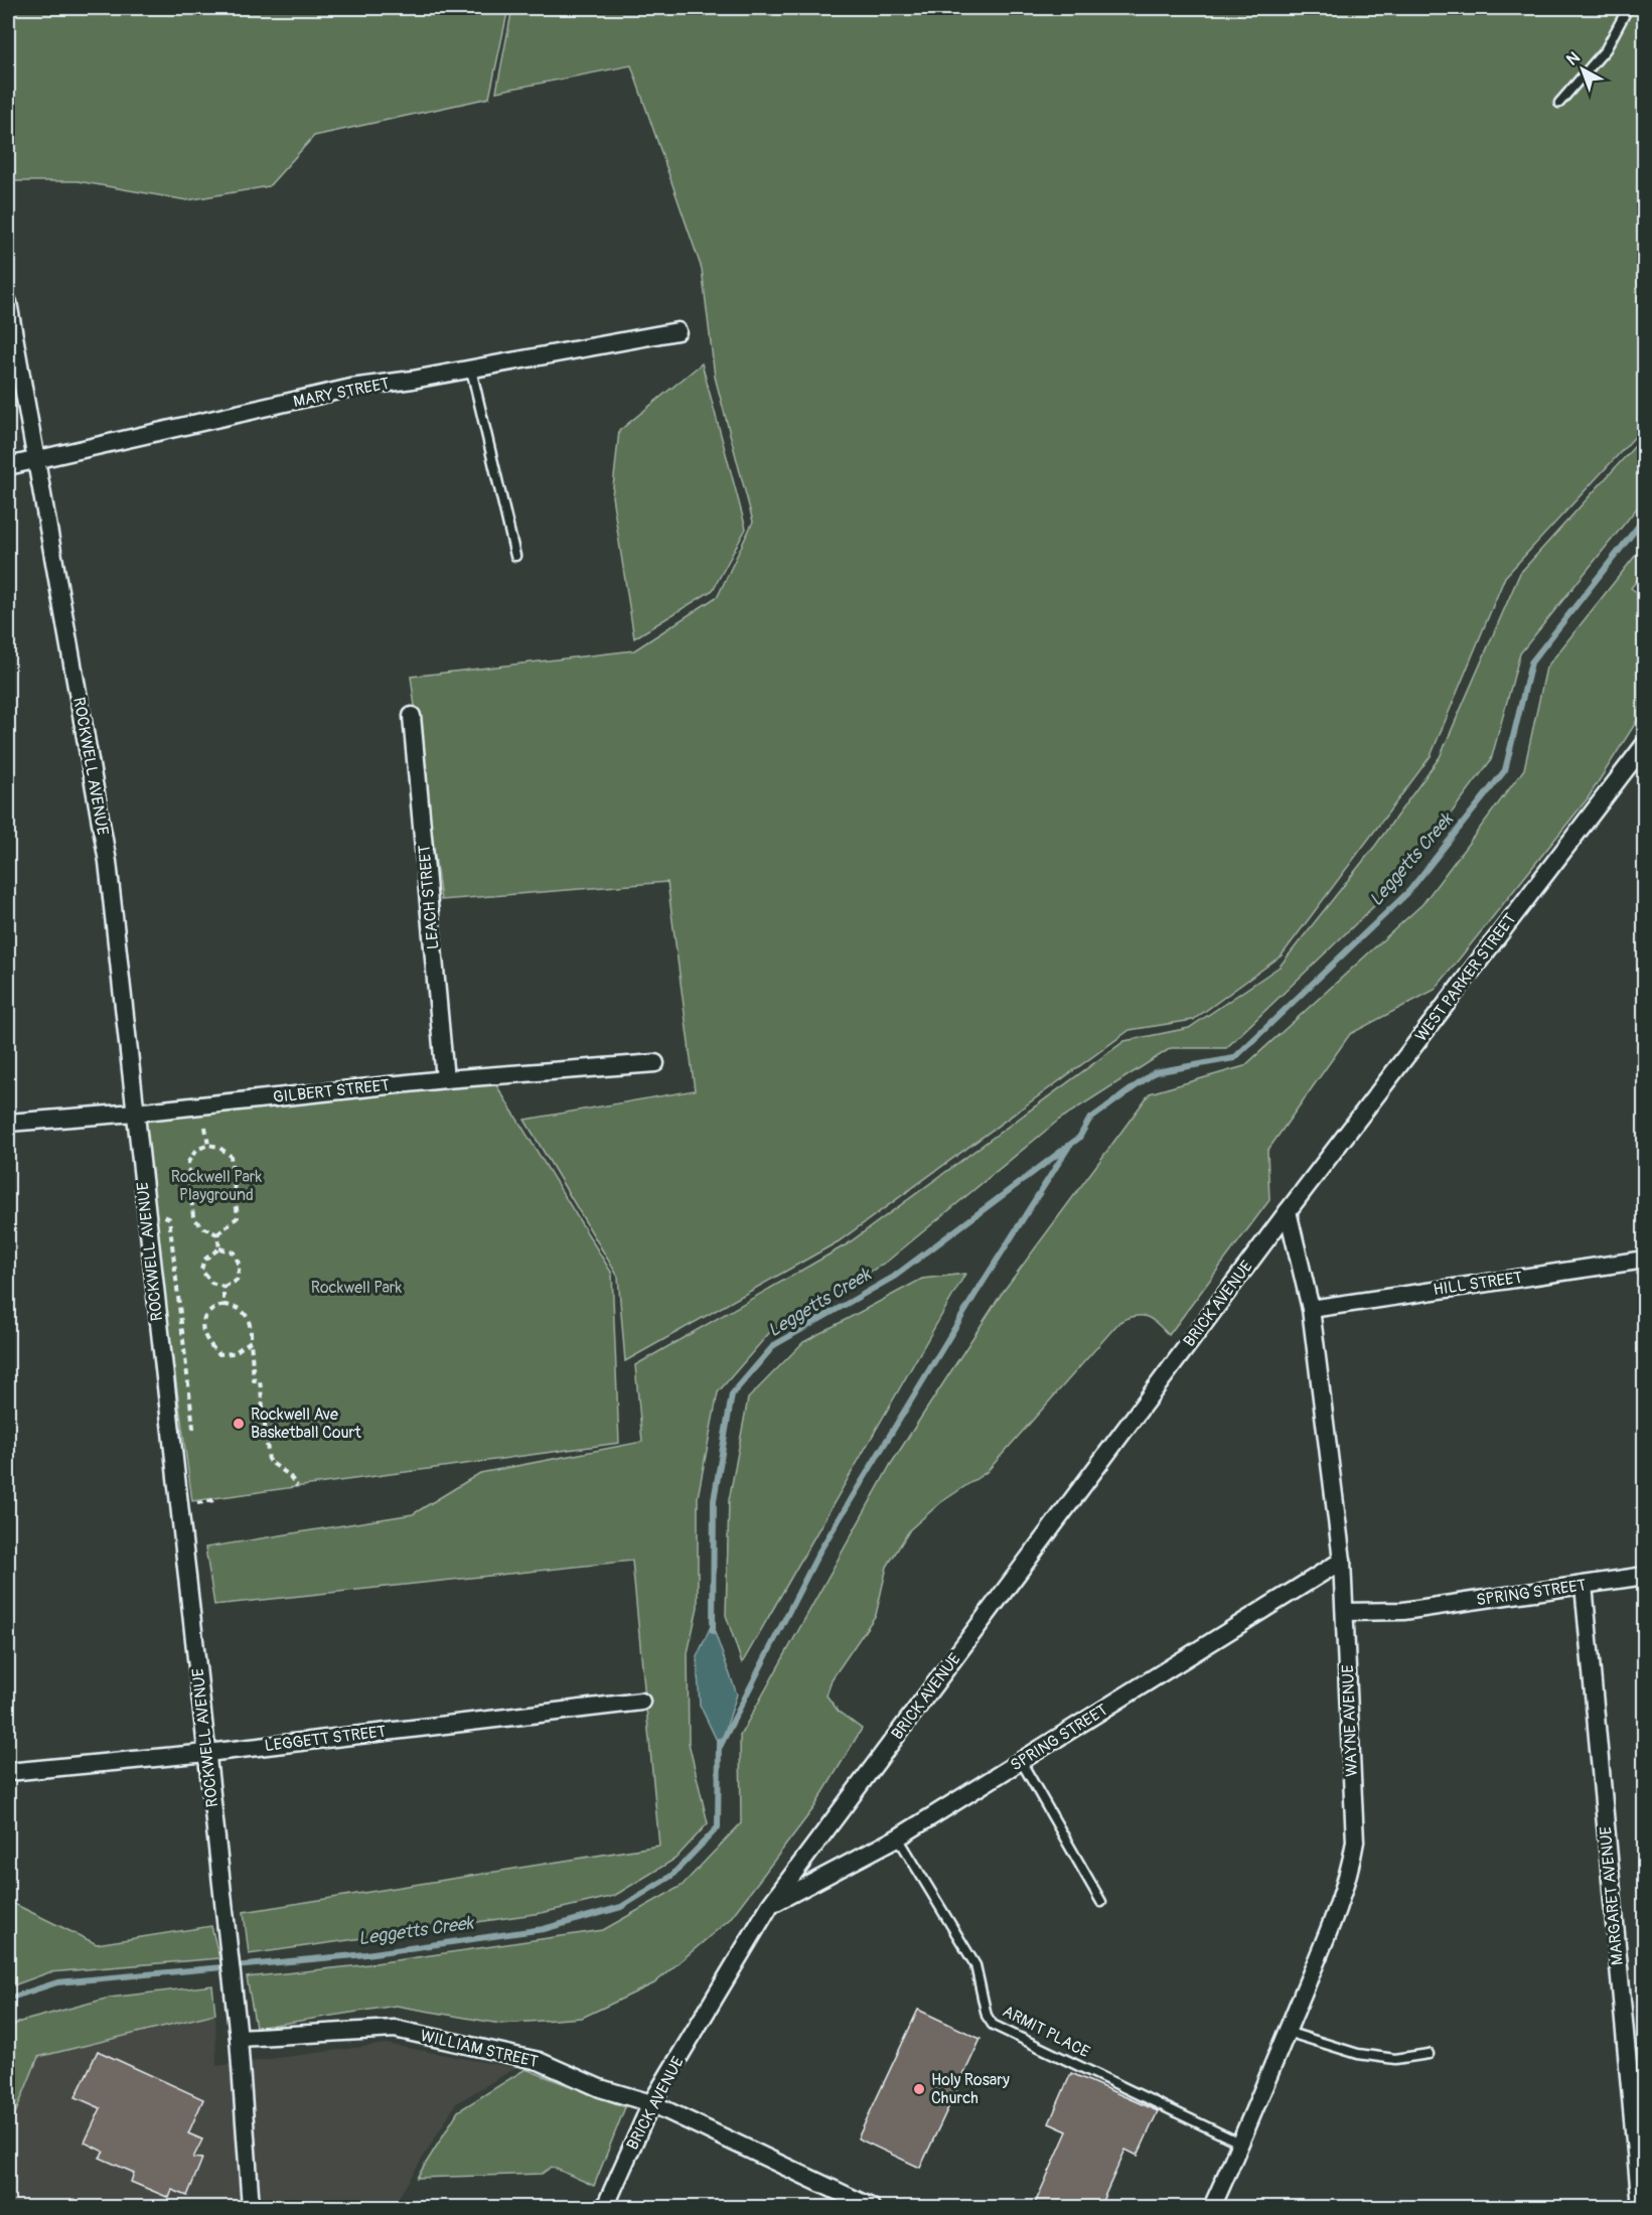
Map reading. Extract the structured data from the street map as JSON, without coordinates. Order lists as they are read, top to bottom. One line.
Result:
{"streets":{"street":["MARY STREET","ROCKWELL AVENUE","LEACH STREET","WEST PARKER STREET","GILBERT STREET","HILL STREET","BRICK AVENUE","SPRING STREET","WAYNE AVENUE","LEGGETT STREET","MARGARET AVENUE","WILLIAM STREET"],"lane":["ARMIT PLACE"]},"crossings":[["MARY STREET","ROCKWELL AVENUE"],["ROCKWELL AVENUE","GILBERT STREET"],["ROCKWELL AVENUE","LEGGETT STREET"],["ROCKWELL AVENUE","WILLIAM STREET"],["LEACH STREET","GILBERT STREET"],["WEST PARKER STREET","BRICK AVENUE"],["WEST PARKER STREET","WAYNE AVENUE"],["HILL STREET","WAYNE AVENUE"],["BRICK AVENUE","SPRING STREET"],["BRICK AVENUE","WAYNE AVENUE"],["BRICK AVENUE","WILLIAM STREET"],["SPRING STREET","WAYNE AVENUE"],["SPRING STREET","MARGARET AVENUE"],["SPRING STREET","ARMIT PLACE"],["WAYNE AVENUE","ARMIT PLACE"]],"water":["Leggetts Creek"],"parks":["Rockwell Park Playground","Rockwell Park"],"places":["Rockwell Ave Basketball Court","Holy Rosary Church"],"north":"top left"}
